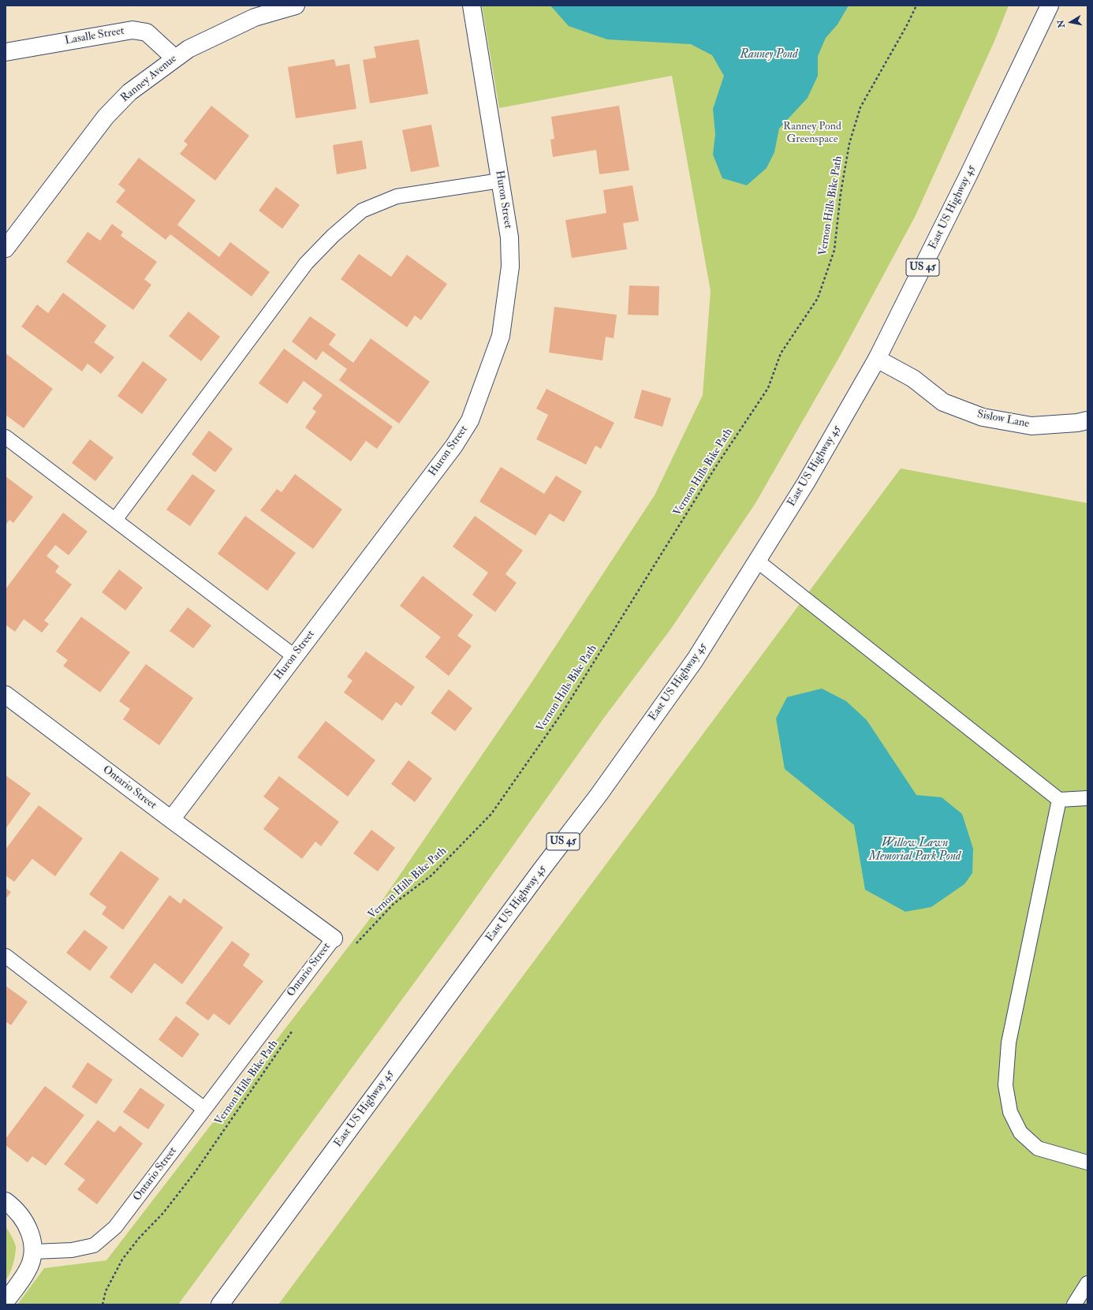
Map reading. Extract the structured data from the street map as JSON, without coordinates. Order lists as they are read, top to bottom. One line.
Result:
{"streets":{"street":["Lasalle Street","Ranney Avenue","Huron Street","East US Highway 45","US 45","Sislow Lane","Ontario Street"],"path":["Vernon Hills Bike Path"]},"crossings":[["Lasalle Street","Ranney Avenue"],["Huron Street","Ontario Street"],["East US Highway 45","Sislow Lane"]],"water":["Ranney Pond","Willow Lawn Memorial Park Pond"],"parks":["Ranney Pond Greenspace"],"north":"left"}
